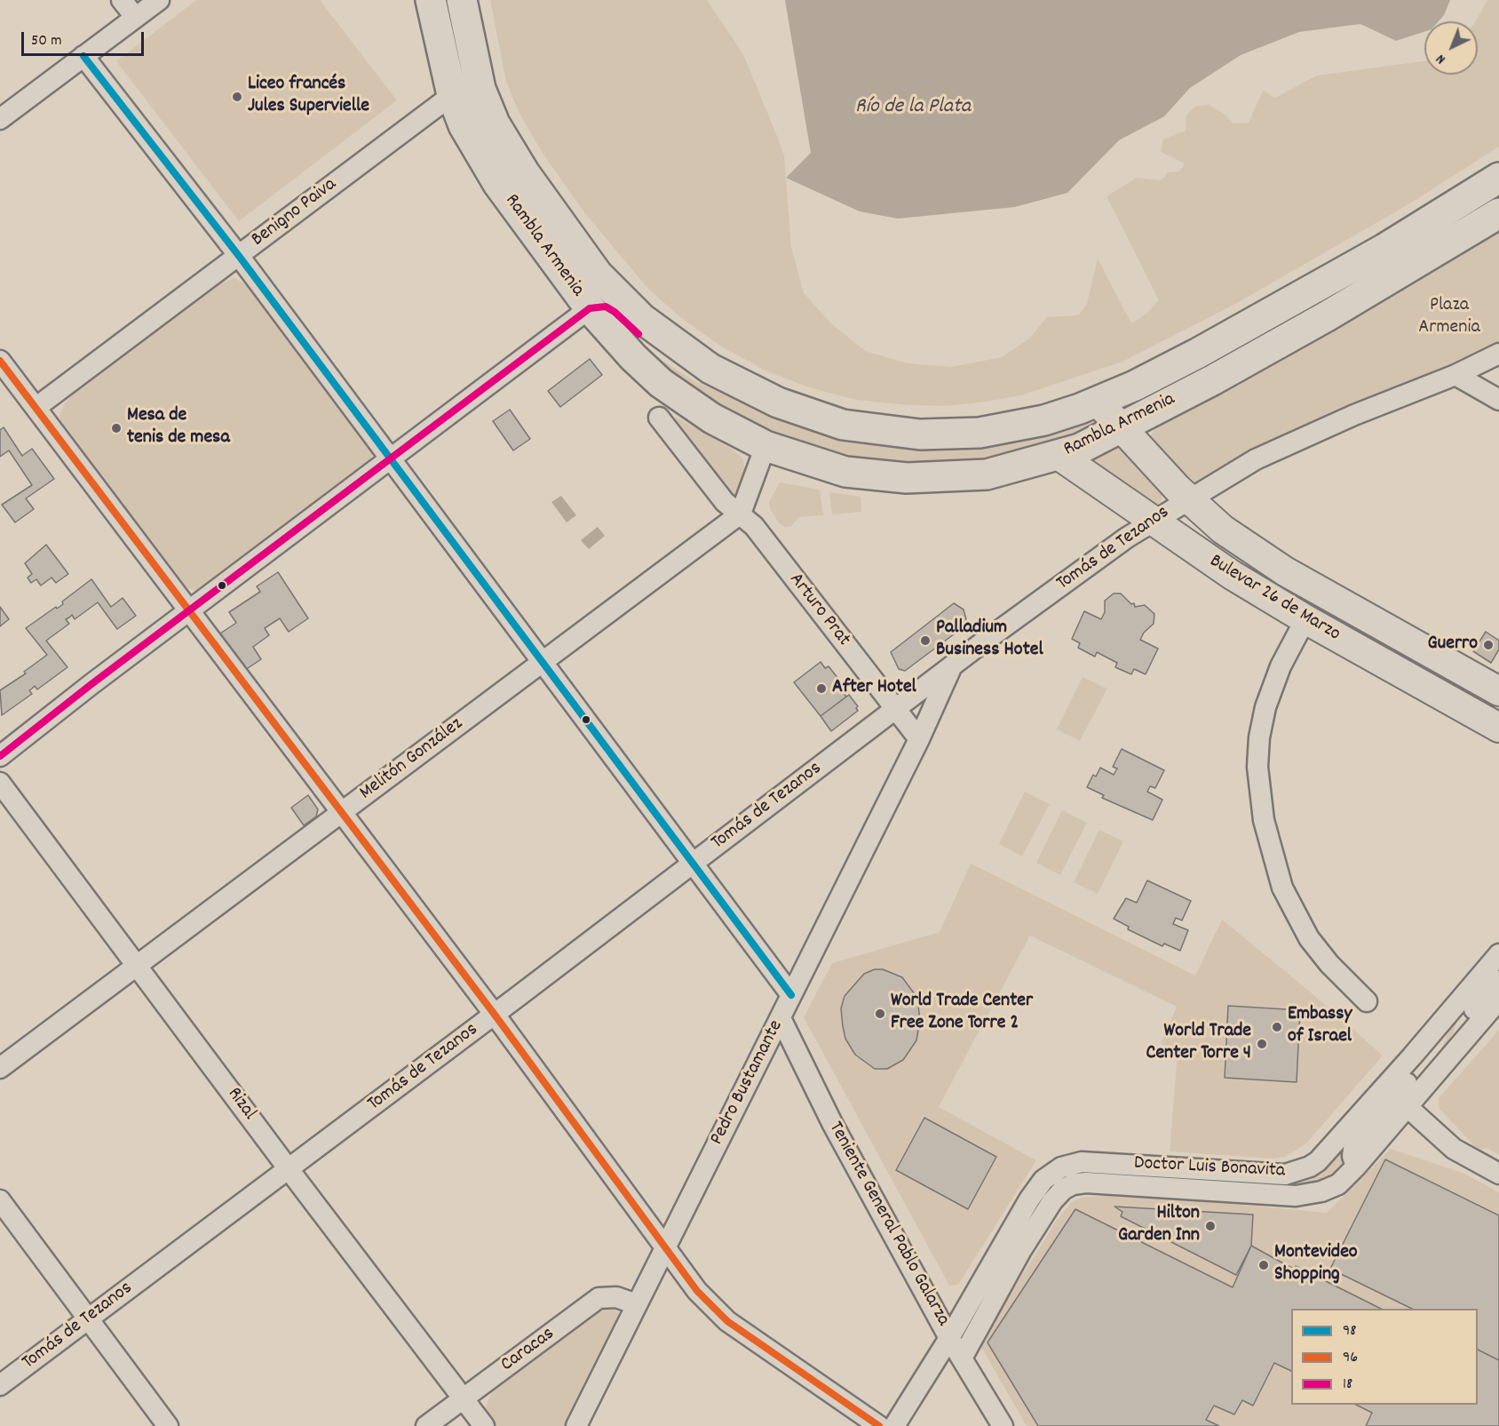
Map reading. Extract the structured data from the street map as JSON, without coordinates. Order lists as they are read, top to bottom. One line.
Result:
{"streets":{"main road":["Rambla Armenia"],"street":["Benigno Paiva","Tomás de Tezanos","Bulevar 26 de Marzo","Arturo Prat","Melitón González","Pedro Bustamante","Rizal","Doctor Luis Bonavita","Teniente General Pablo Galarza","Caracas"]},"crossings":[["Benigno Paiva","Rambla Armenia"],["Rambla Armenia","Bulevar 26 de Marzo"],["Tomás de Tezanos","Bulevar 26 de Marzo"],["Tomás de Tezanos","Arturo Prat"],["Tomás de Tezanos","Pedro Bustamante"],["Tomás de Tezanos","Rizal"],["Arturo Prat","Melitón González"],["Melitón González","Rizal"],["Pedro Bustamante","Teniente General Pablo Galarza"],["Pedro Bustamante","Caracas"],["Rizal","Caracas"],["Doctor Luis Bonavita","Teniente General Pablo Galarza"]],"water":["Río de la Plata"],"parks":["Plaza Armenia"],"places":["Liceo francés Jules Supervielle","Mesa de tenis de mesa","Palladium Business Hotel","Guerro","After Hotel","World Trade Center Free Zone Torre 2","Embassy of Israel","World Trade Center Torre 4","Hilton Garden Inn","Montevideo Shopping"],"lines":["transit line 98","transit line 18","transit line 96"],"legend":["98","96","18"],"scale_bar":"50 m","north":"bottom left"}
